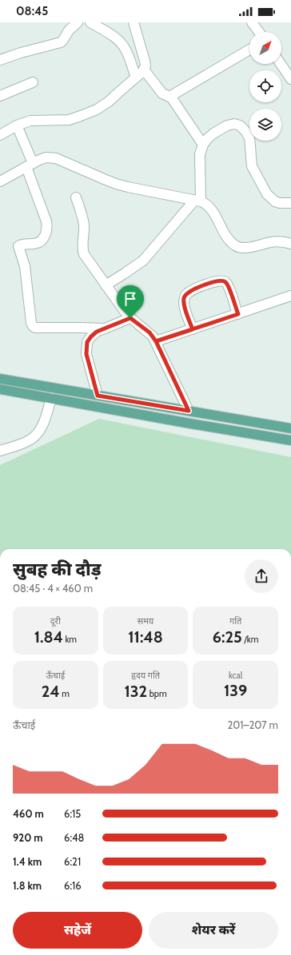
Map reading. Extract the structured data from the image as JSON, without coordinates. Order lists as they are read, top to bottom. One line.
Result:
{"north":"top right","page":{"status":"08:45","heading":["सुबह की दौड़","08:45 · 4 × 460 m"],"stats":[["दूरी","1.84 km"],["समय","11:48"],["गति","6:25 /km"],["ऊँचाई","24 m"],["हृदय गति","132 bpm"],["kcal","139"]],"chart":["ऊँचाई","201–207 m"],"list":[{"name":"460 m","note":"6:15"},{"name":"920 m","note":"6:48"},{"name":"1.4 km","note":"6:21"},{"name":"1.8 km","note":"6:16"}],"buttons":["सहेजें","शेयर करें"]}}
